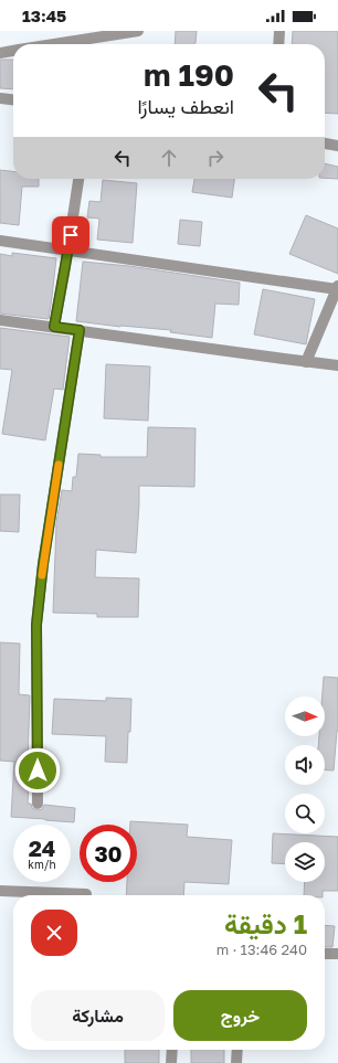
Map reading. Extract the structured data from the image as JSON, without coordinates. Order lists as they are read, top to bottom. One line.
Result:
{"north":"right","page":{"status":"13:45","turn":["190 m","انعطف يسارًا"],"speed":"24 km/h","limit":"30","heading":["1 دقيقة","240 m · 13:46"],"buttons":["خروج","مشاركة"]}}
